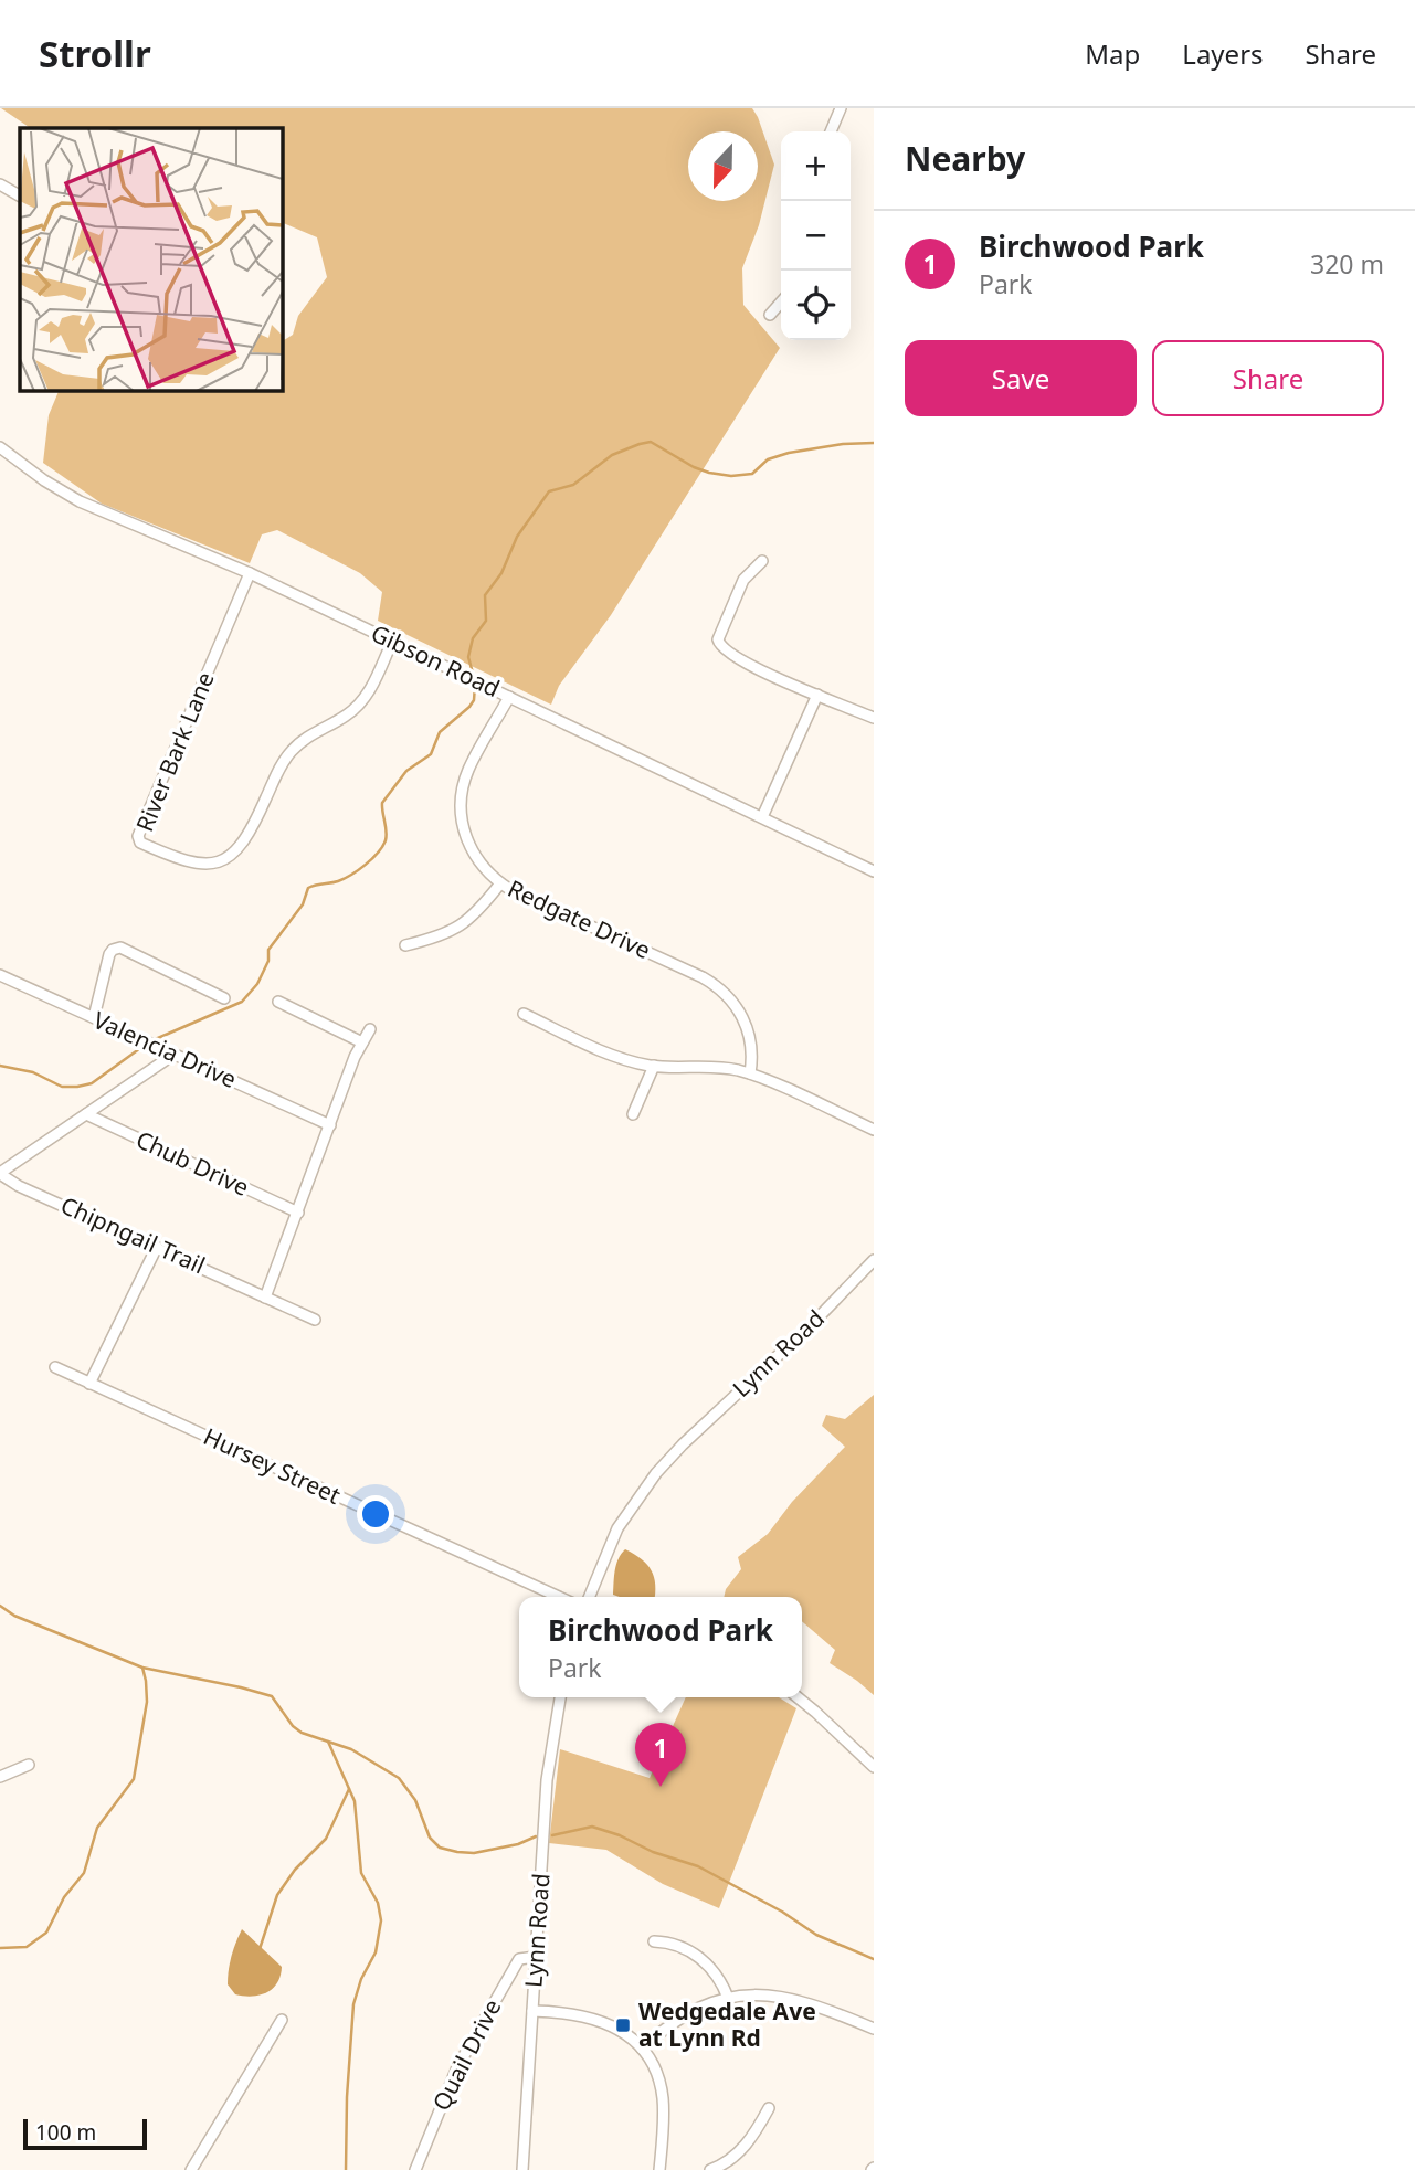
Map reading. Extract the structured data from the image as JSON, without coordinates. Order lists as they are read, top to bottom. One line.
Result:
{"streets":{"street":["Gibson Road","River Bark Lane","Redgate Drive","Valencia Drive","Chub Drive","Chipngail Trail","Lynn Road","Hursey Street","Quail Drive"]},"crossings":[["Gibson Road","River Bark Lane"],["Gibson Road","Redgate Drive"],["Valencia Drive","Chipngail Trail"],["Chub Drive","Chipngail Trail"],["Lynn Road","Quail Drive"]],"places":{"transit":["Wedgedale Ave at Lynn Rd"]},"scale_bar":"100 m","north":"bottom","page":{"header":"Strollr","nav":["Map","Layers","Share"],"heading":"Nearby","map_buttons":["+","−"],"list":[{"mark":"1","name":"Birchwood Park","note":"Park","value":"320 m"}],"buttons":["Save","Share"],"popup":["Birchwood Park","Park"],"pins":"1","scale":"100 m"}}
